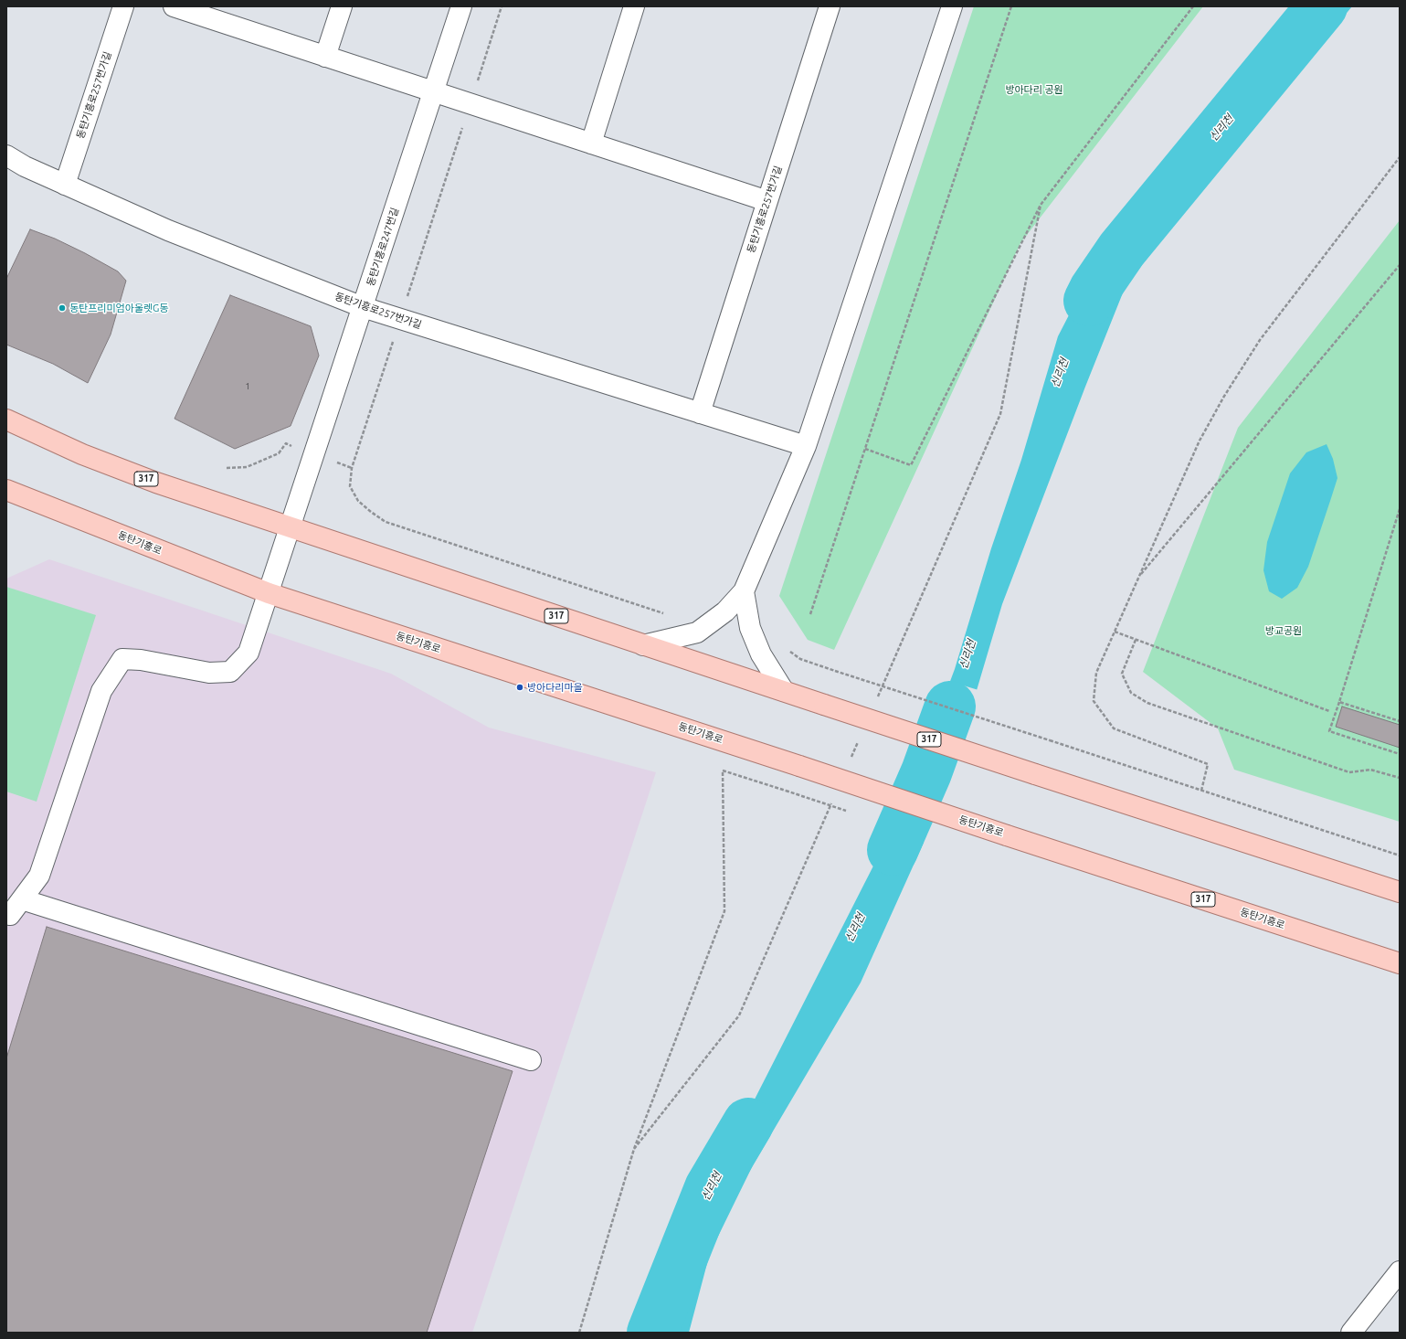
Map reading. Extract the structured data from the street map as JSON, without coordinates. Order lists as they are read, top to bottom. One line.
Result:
{"streets":{"main road":["317","동탄기흥로"],"street":["동탄기흥로257번가길","동탄기흥로247번길"]},"crossings":[["동탄기흥로257번가길","동탄기흥로247번길"],["동탄기흥로247번길","317"],["동탄기흥로247번길","동탄기흥로"]],"water":["신리천"],"parks":["방아다리 공원","방교공원"],"places":["동탄프리미엄아울렛G동","방아다리마을"],"house_numbers":["1"]}
